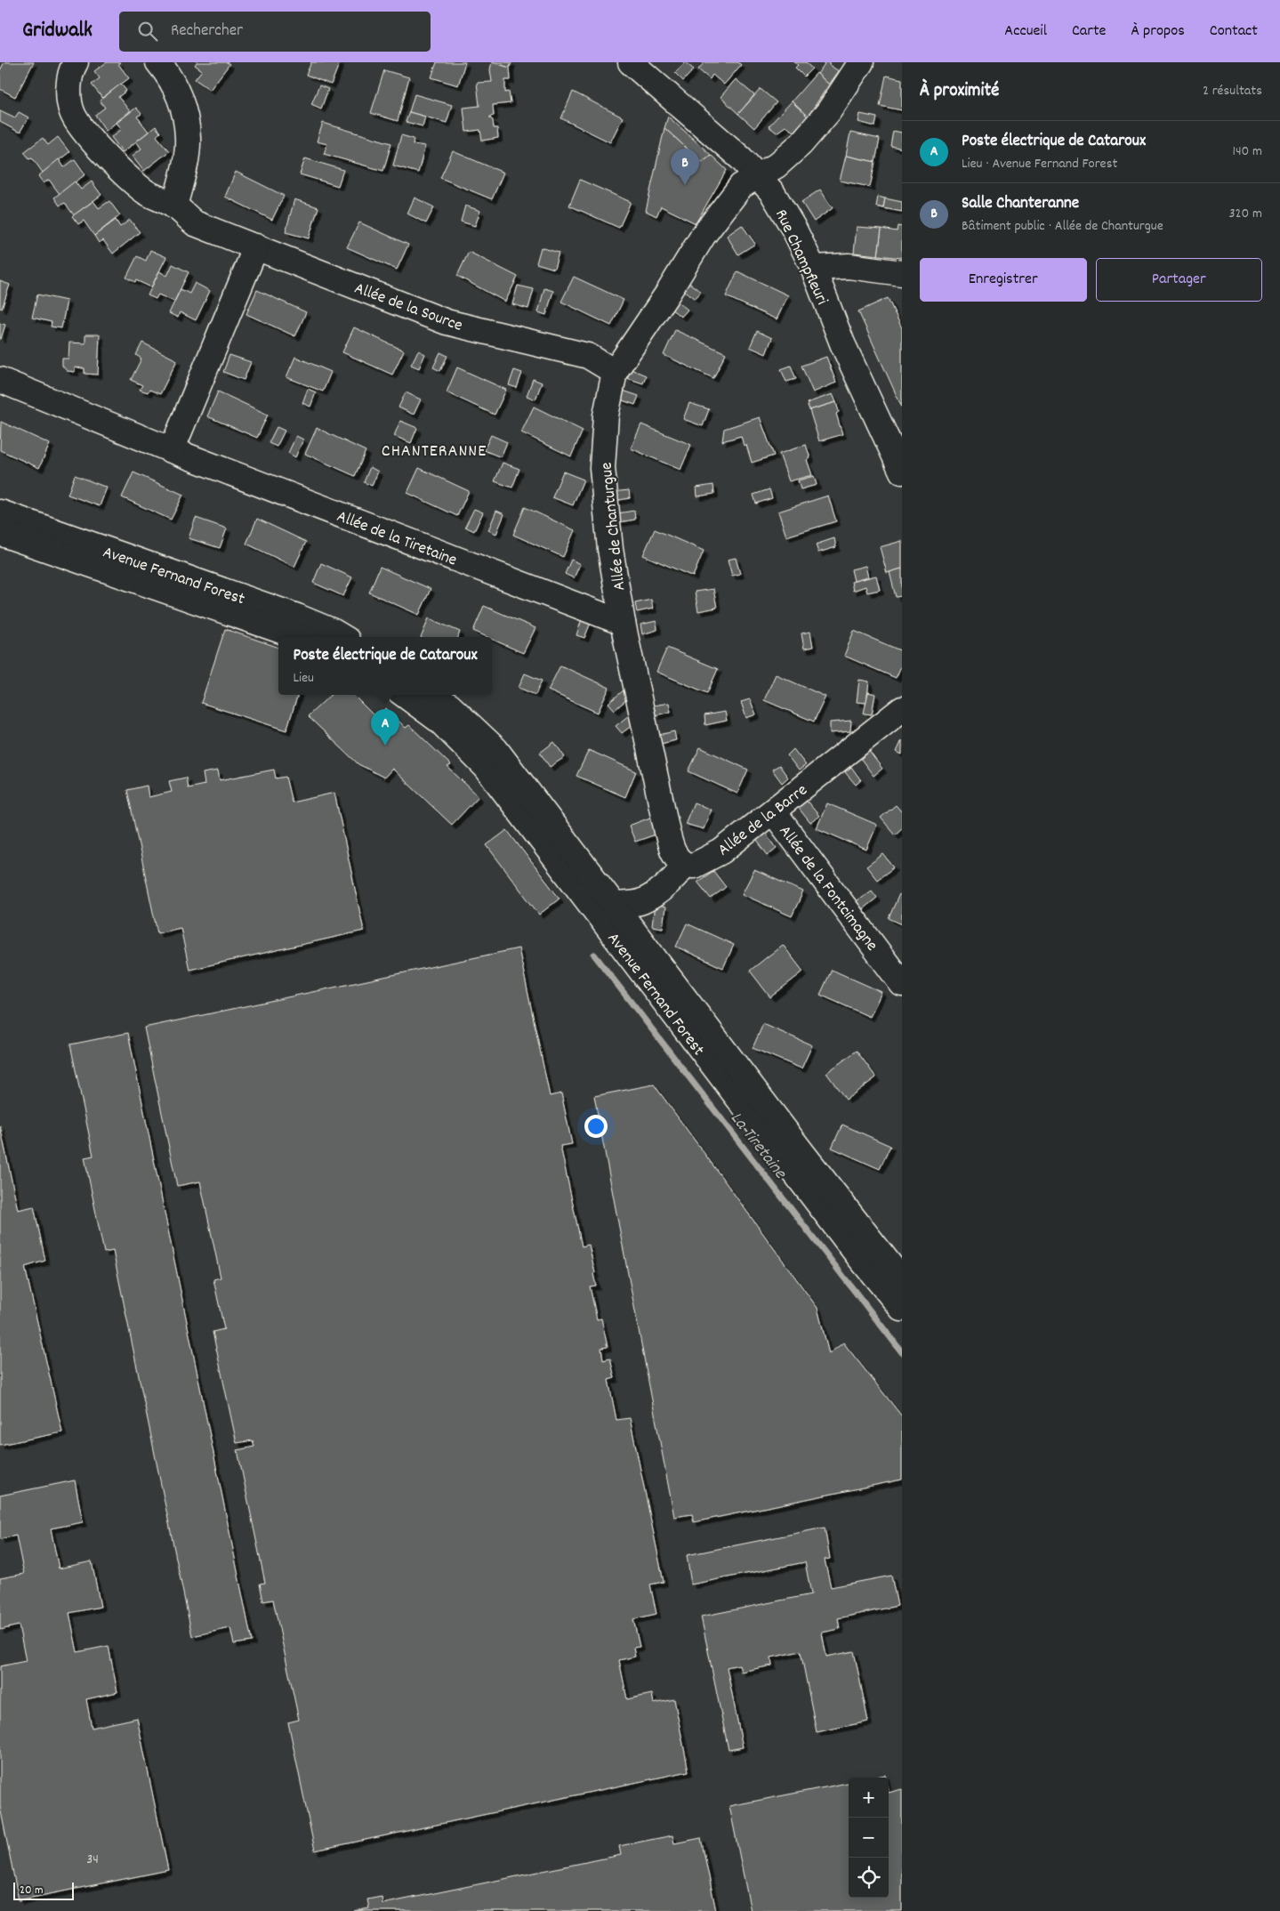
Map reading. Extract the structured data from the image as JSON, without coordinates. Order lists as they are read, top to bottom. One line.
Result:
{"streets":{"street":["Rue Champfleuri","Allée de la Source","Allée de Chanturgue","Allée de la Tiretaine","Avenue Fernand Forest","Allée de la Barre","Allée de la Fontcimagne"]},"crossings":[["Rue Champfleuri","Allée de Chanturgue"],["Allée de la Source","Allée de Chanturgue"],["Allée de Chanturgue","Allée de la Tiretaine"],["Allée de Chanturgue","Allée de la Barre"],["Allée de la Barre","Allée de la Fontcimagne"]],"districts":["CHANTERANNE"],"water":["La Tiretaine"],"house_numbers":["34"],"scale_bar":"20 m","page":{"header":"Gridwalk","search":"Rechercher","nav":["Accueil","Carte","À propos","Contact"],"heading":["À proximité","2 résultats"],"list":[{"mark":"A","name":"Poste électrique de Cataroux","note":"Lieu · Avenue Fernand Forest","value":"140 m"},{"mark":"B","name":"Salle Chanteranne","note":"Bâtiment public · Allée de Chanturgue","value":"320 m"}],"pins":["B","A"],"buttons":["Enregistrer","Partager"],"popup":["Poste électrique de Cataroux","Lieu"],"map_buttons":["+","−"],"scale":"20 m"}}
